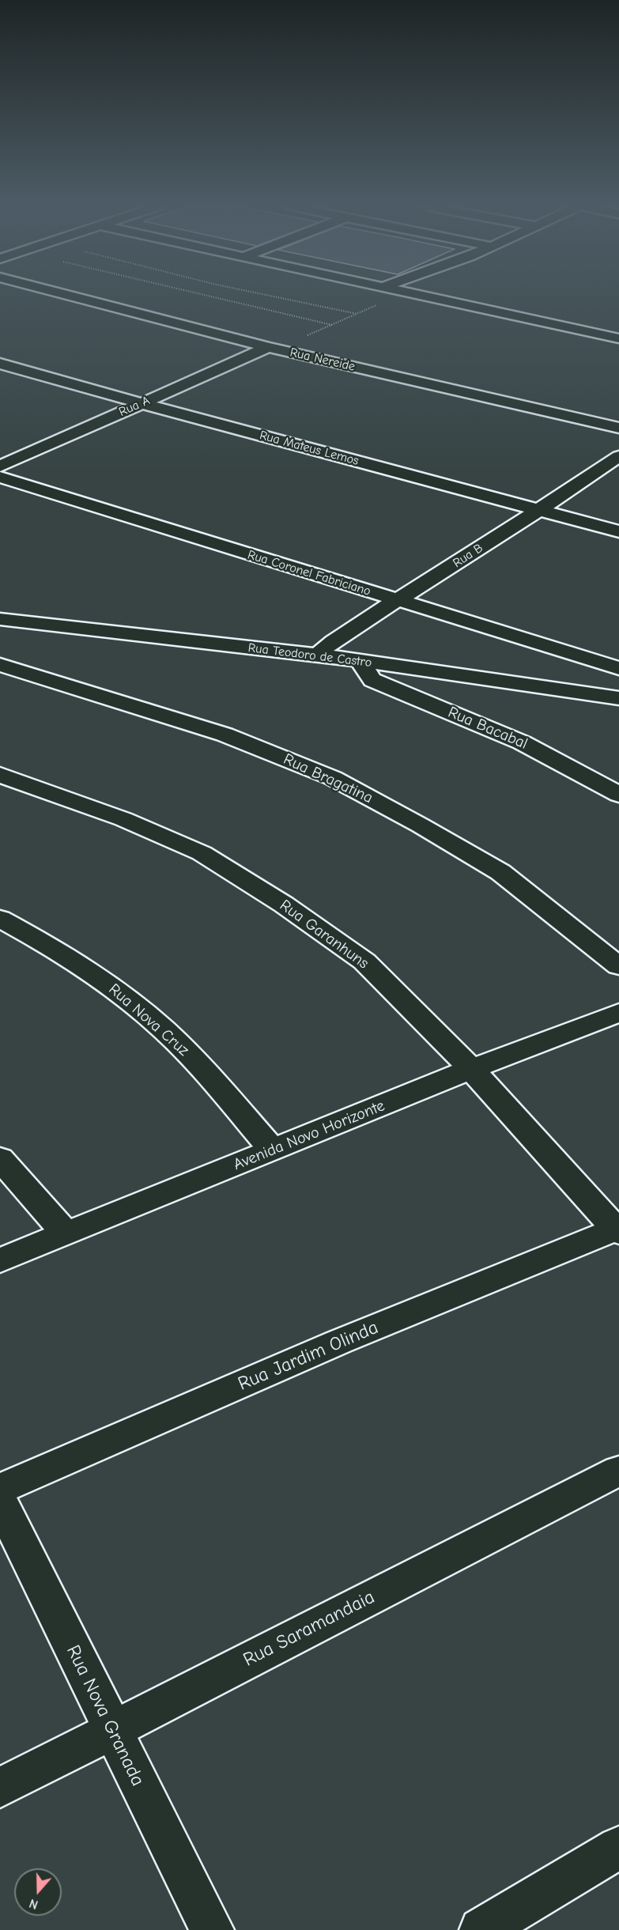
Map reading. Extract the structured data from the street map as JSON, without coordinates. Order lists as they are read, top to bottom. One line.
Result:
{"streets":{"street":["Rua Nereide","Rua A","Rua Mateus Lemos","Rua B","Rua Coronel Fabriciano","Rua Teodoro de Castro","Rua Bacabal","Rua Bragatina","Rua Garanhuns","Rua Nova Cruz","Avenida Novo Horizonte","Rua Jardim Olinda","Rua Saramandaia","Rua Nova Granada"]},"crossings":[["Rua Nereide","Rua A"],["Rua A","Rua Mateus Lemos"],["Rua Mateus Lemos","Rua B"],["Rua B","Rua Coronel Fabriciano"],["Rua B","Rua Teodoro de Castro"],["Rua Teodoro de Castro","Rua Bacabal"],["Rua Garanhuns","Avenida Novo Horizonte"],["Rua Garanhuns","Rua Jardim Olinda"],["Rua Nova Cruz","Avenida Novo Horizonte"],["Rua Saramandaia","Rua Nova Granada"]],"north":"bottom"}
